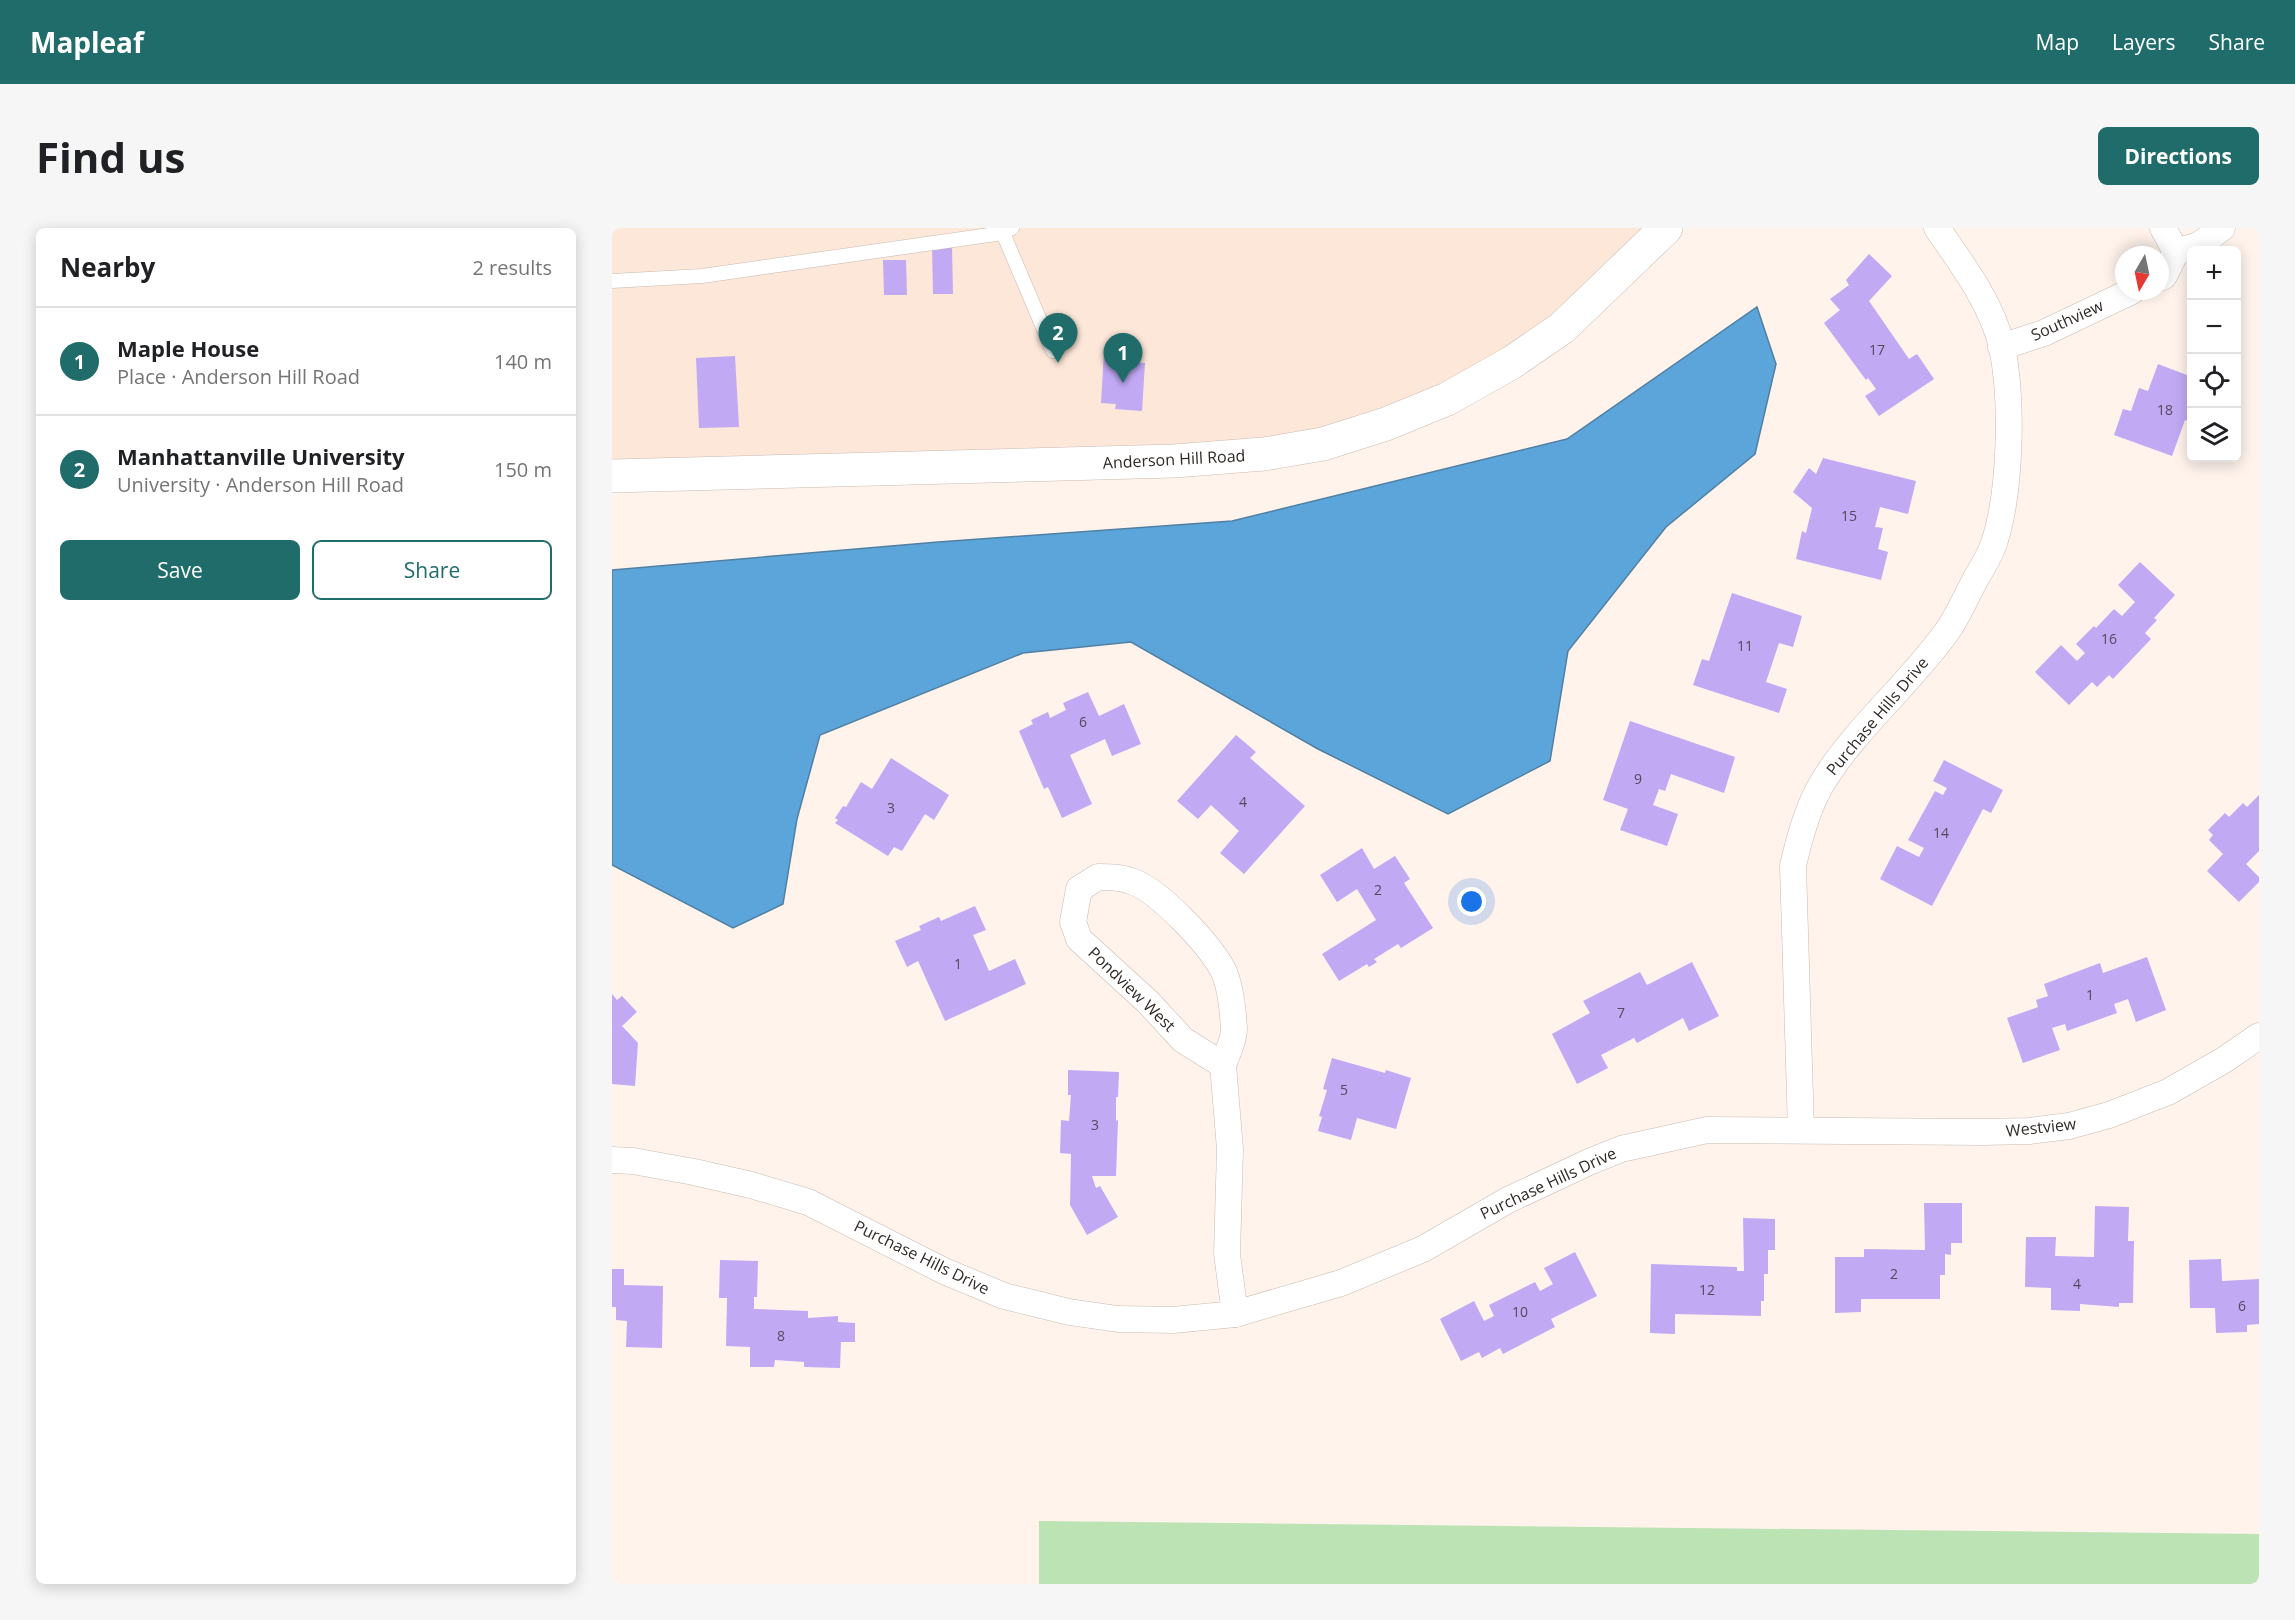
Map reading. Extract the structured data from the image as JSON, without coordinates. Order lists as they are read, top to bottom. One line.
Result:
{"streets":{"main road":["Anderson Hill Road"],"street":["Southview","Purchase Hills Drive","Pondview West","Westview"]},"crossings":[["Southview","Purchase Hills Drive"],["Purchase Hills Drive","Pondview West"],["Purchase Hills Drive","Westview"]],"house_numbers":["17","18","15","16","11","6","9","4","3","14","2","1","1","7","5","3","2","4","12","6","10","8"],"north":"bottom","page":{"header":"Mapleaf","nav":["Map","Layers","Share"],"buttons":["Directions",["Save","Share"]],"title":"Find us","heading":["Nearby","2 results"],"map_buttons":["+","−"],"list":[{"mark":"1","name":"Maple House","note":"Place · Anderson Hill Road","value":"140 m"},{"mark":"2","name":"Manhattanville University","note":"University · Anderson Hill Road","value":"150 m"}],"pins":["2","1"]}}
